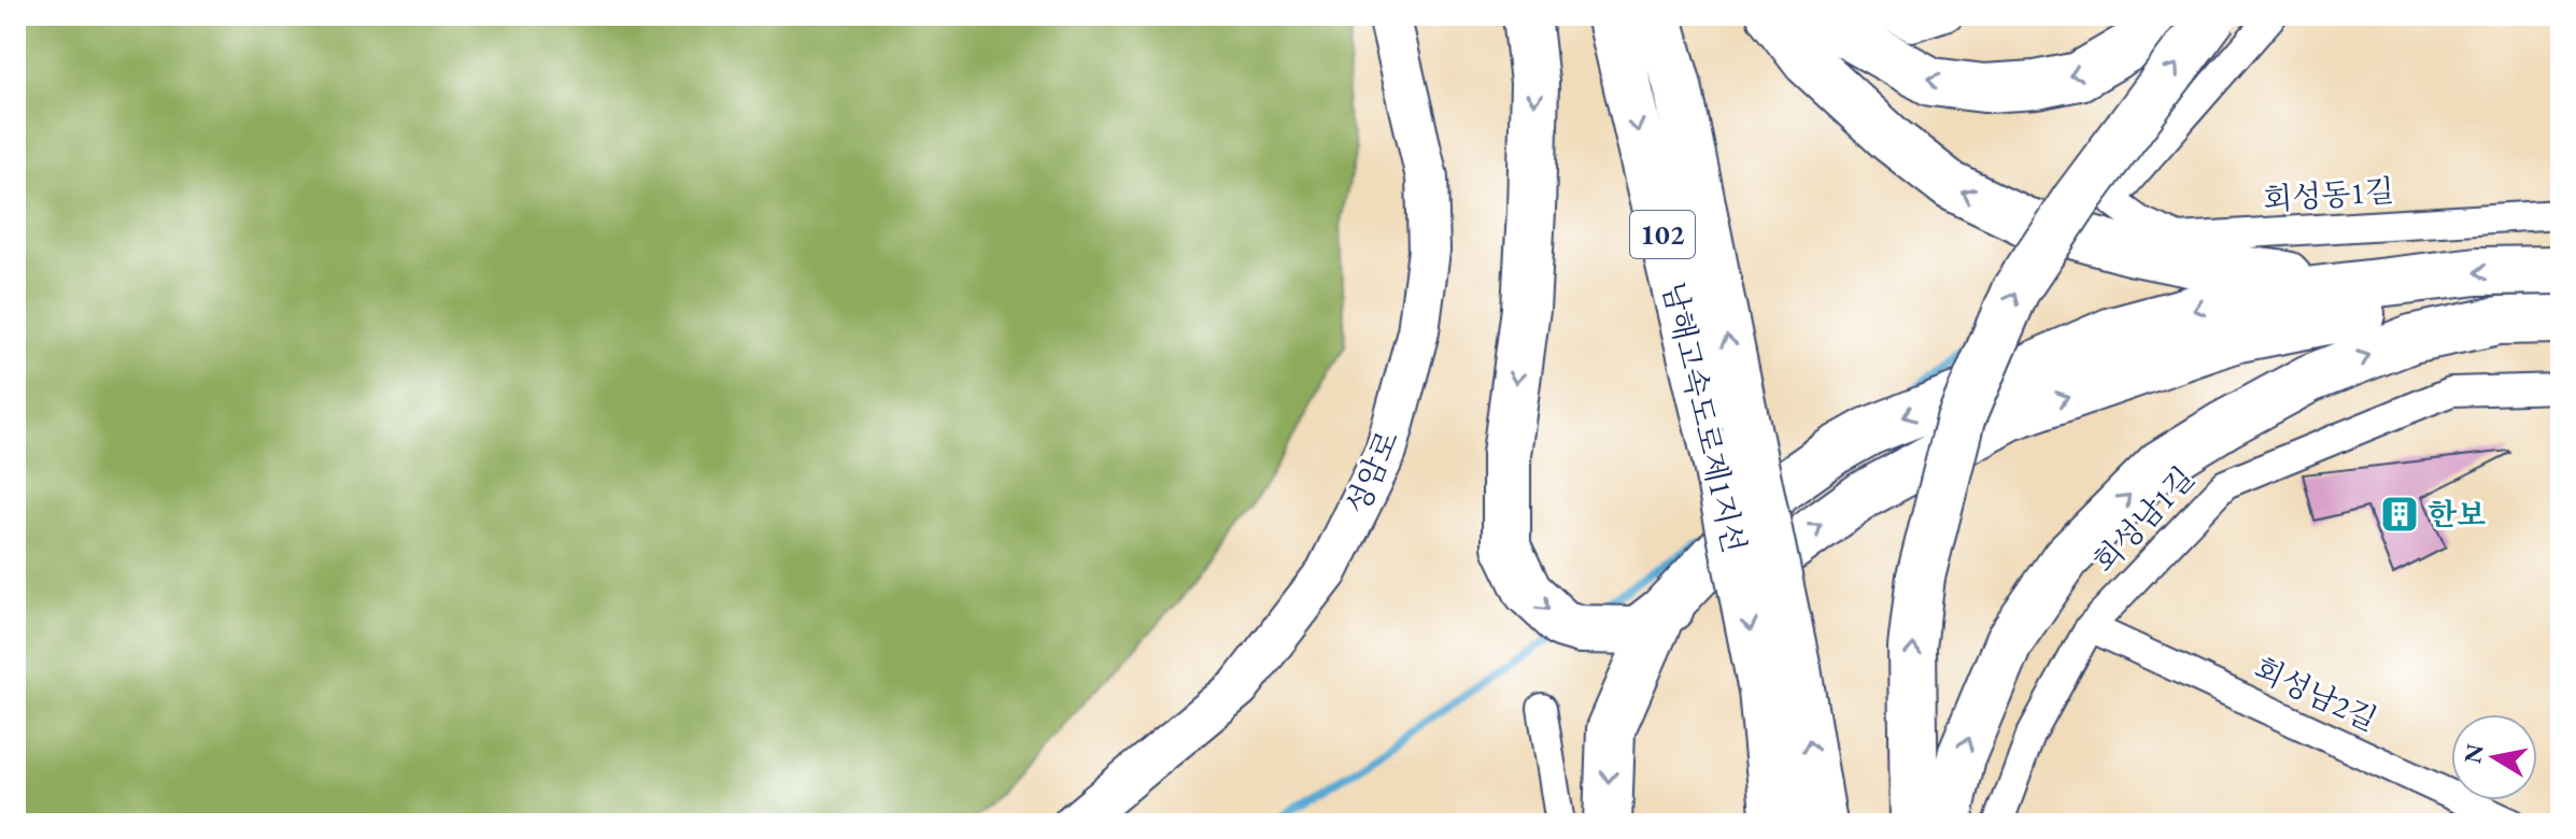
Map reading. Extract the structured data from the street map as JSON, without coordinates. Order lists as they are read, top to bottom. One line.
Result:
{"streets":{"highway":["102","남해고속도로제1지선"],"main road":["성암로"],"street":["회성동1길","회성남1길","회성남2길"]},"crossings":[["회성남1길","회성남2길"]],"places":{"building":["한보"]},"north":"left"}
